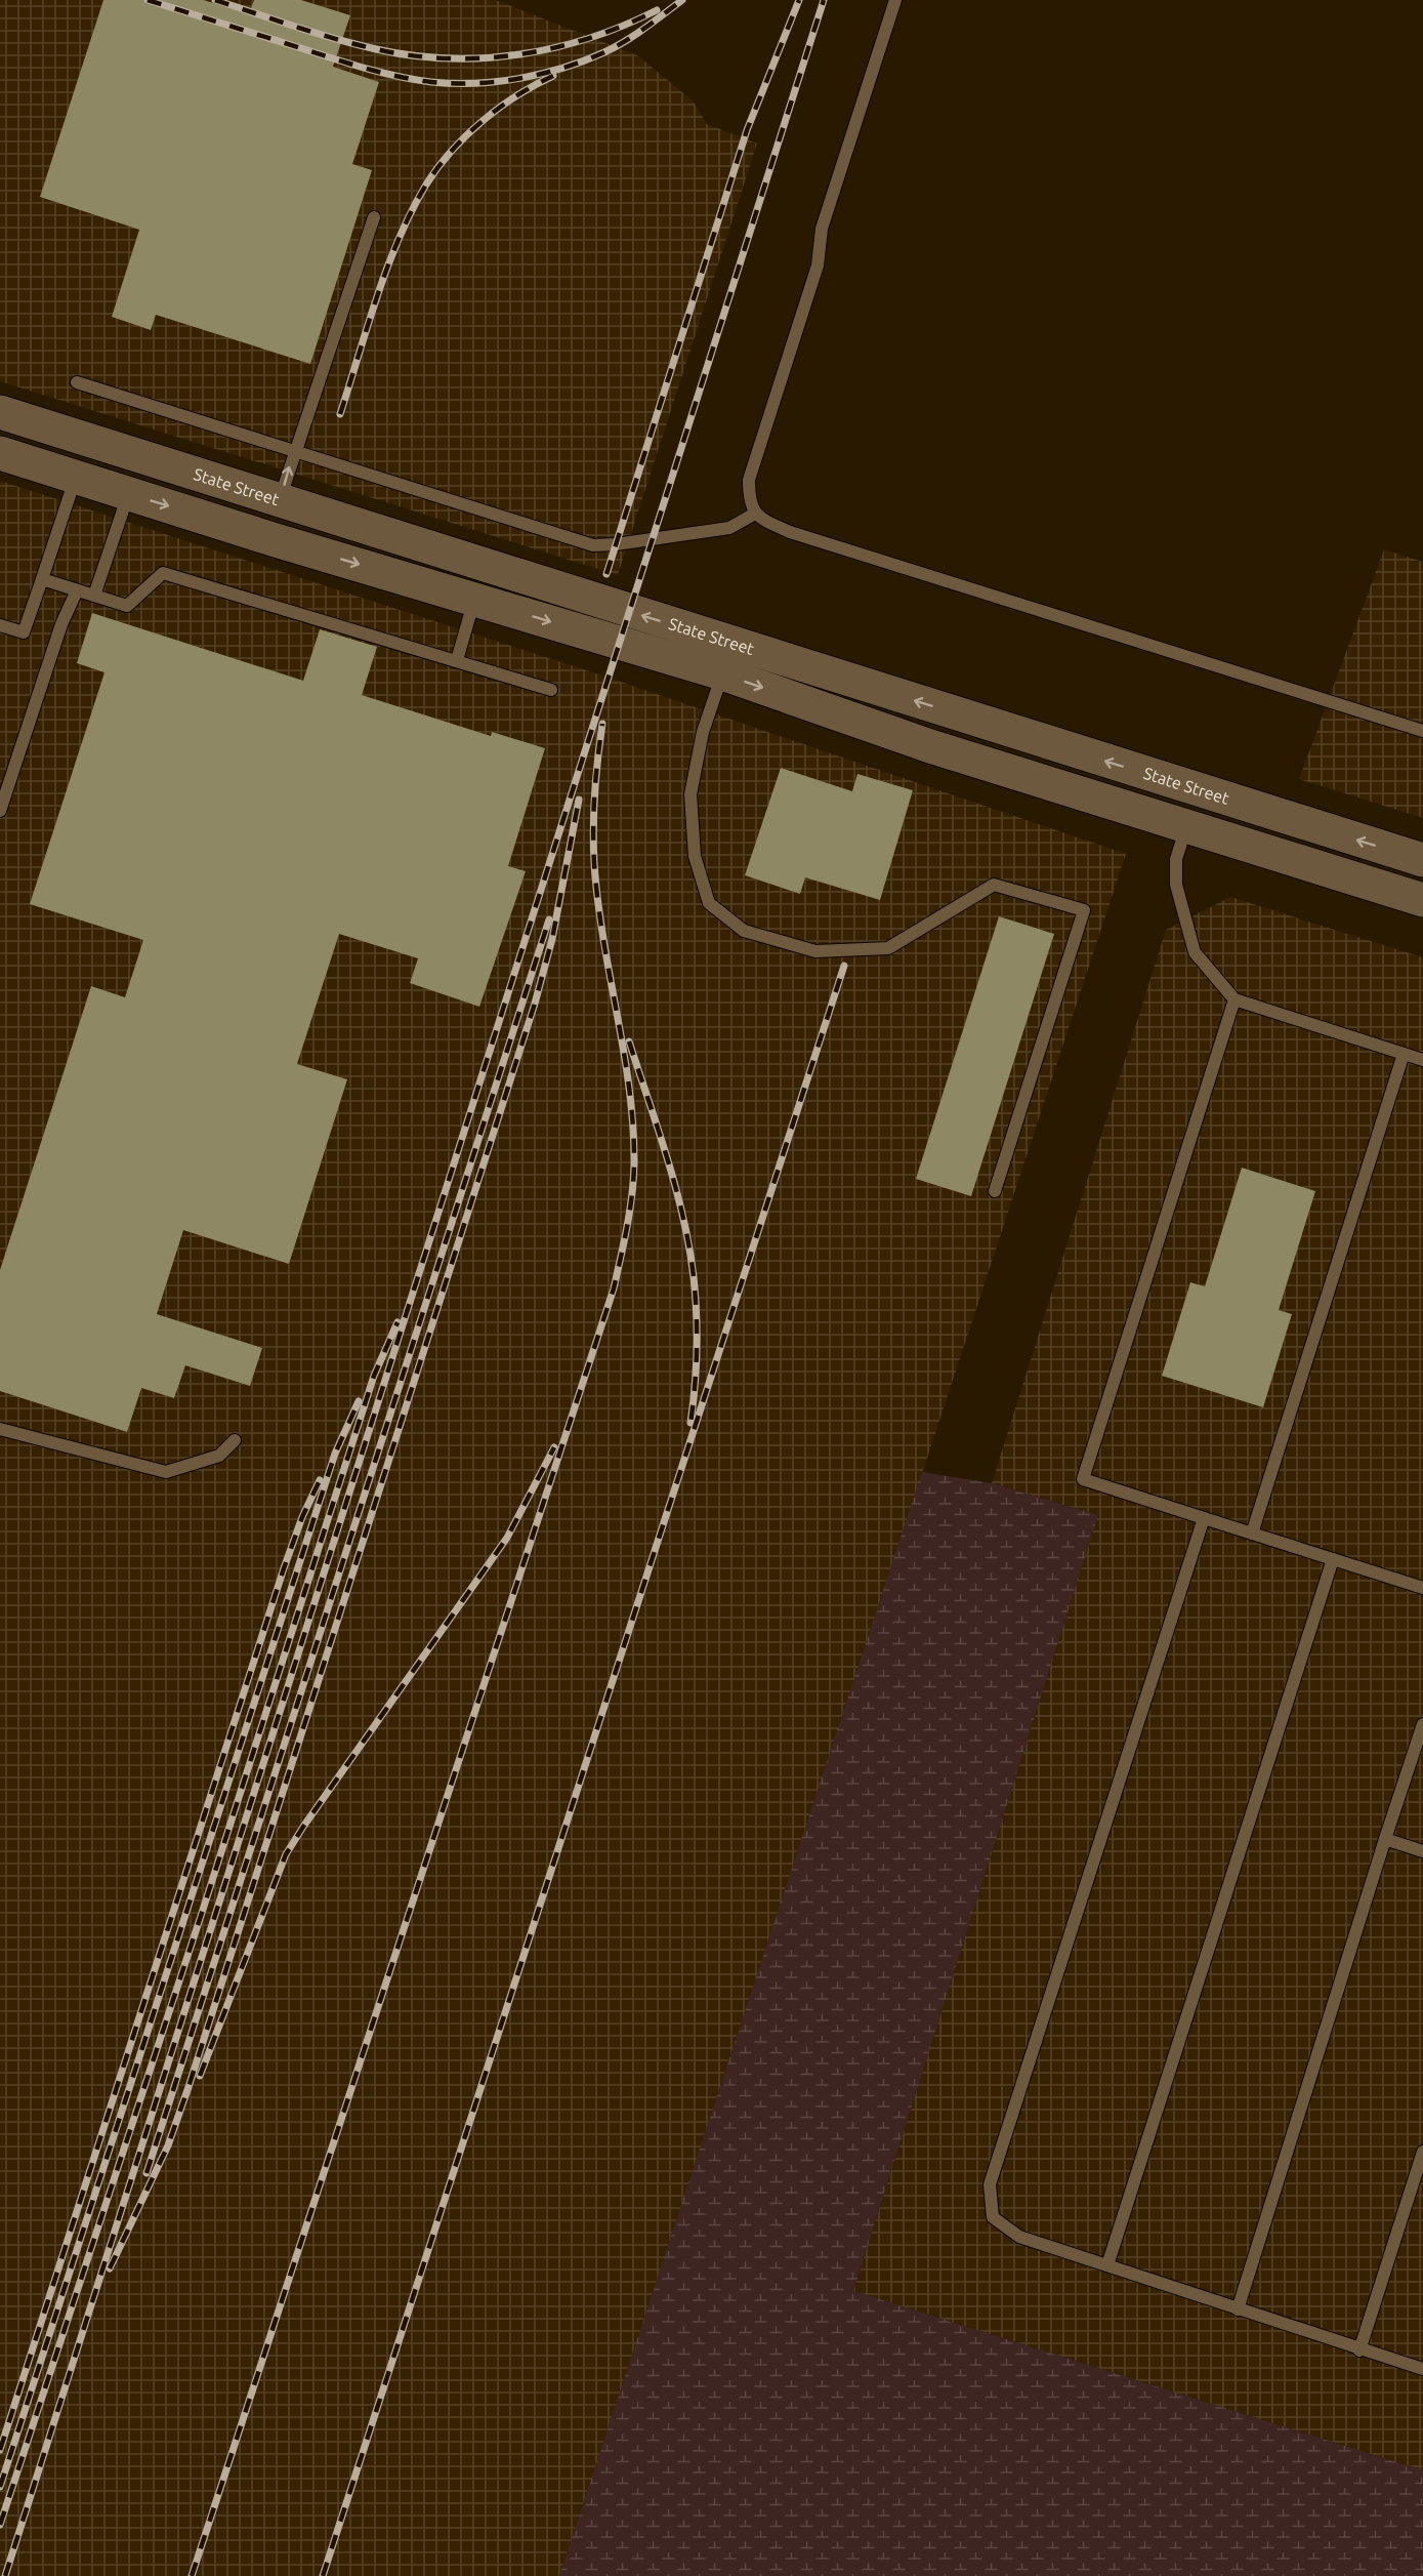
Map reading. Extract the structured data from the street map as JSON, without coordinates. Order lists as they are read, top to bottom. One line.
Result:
{"streets":{"street":["State Street"]}}
